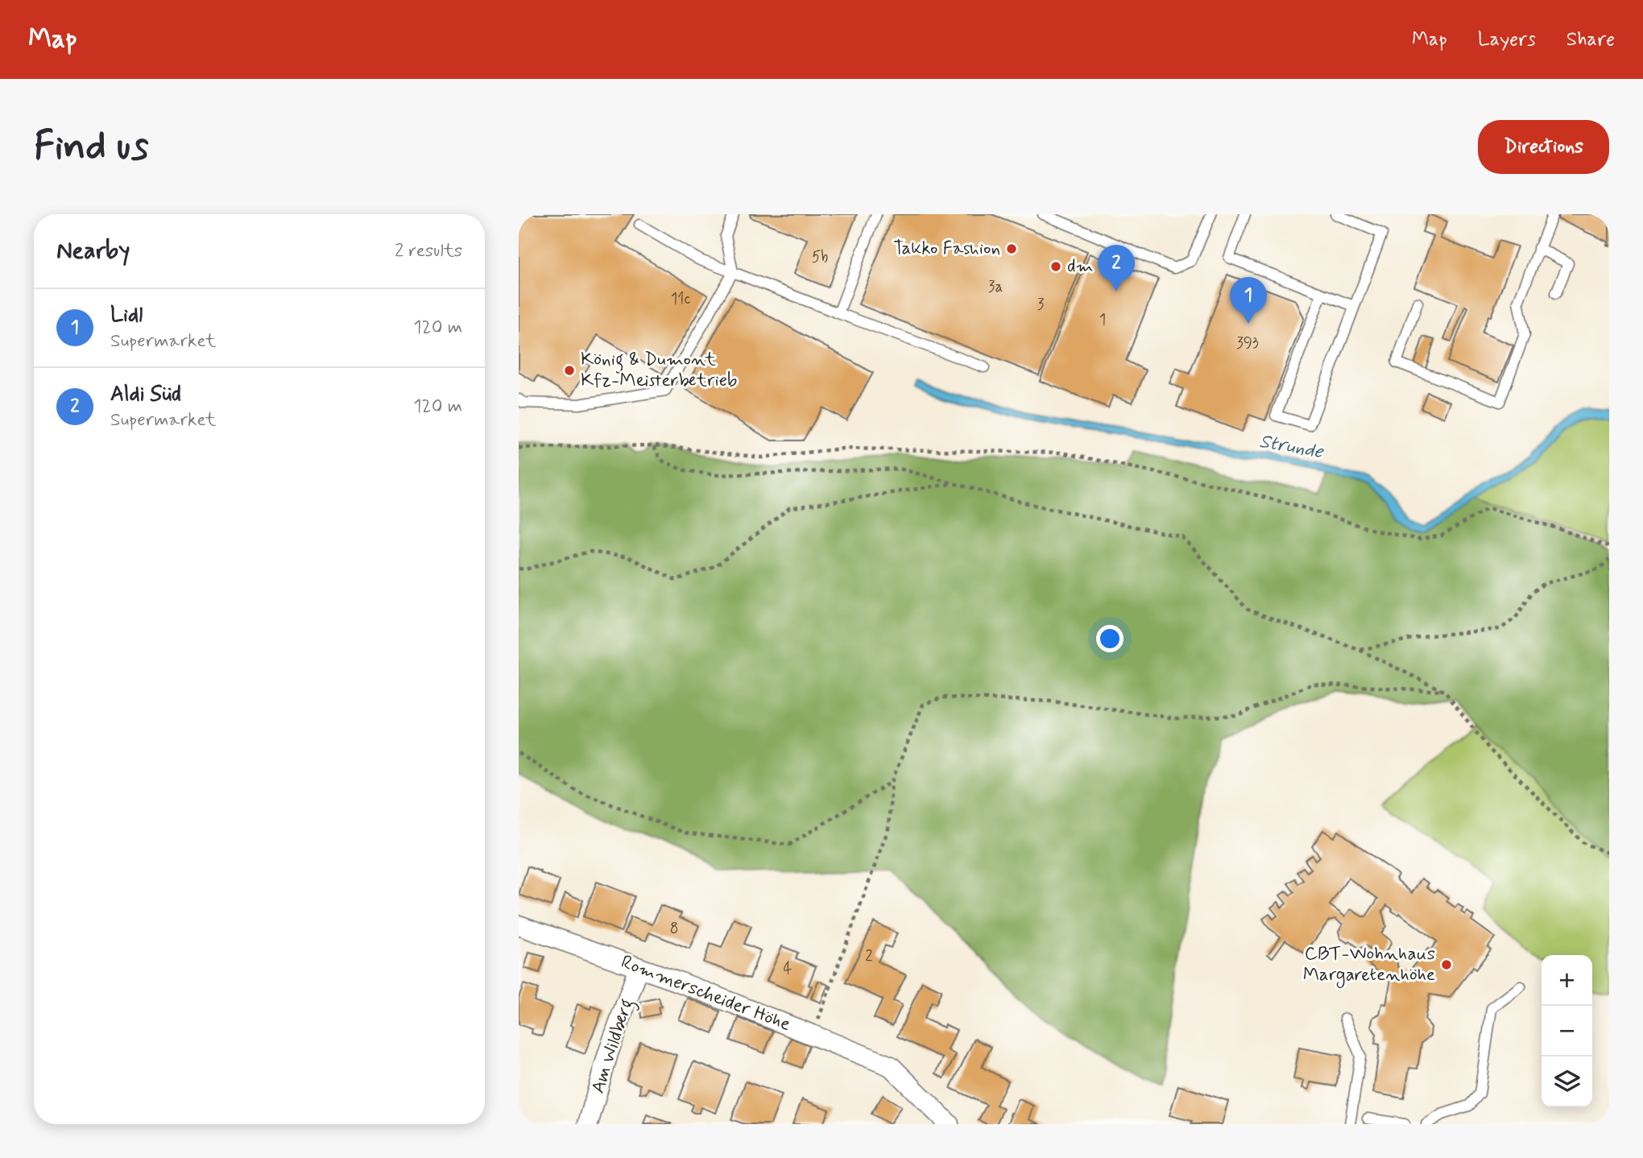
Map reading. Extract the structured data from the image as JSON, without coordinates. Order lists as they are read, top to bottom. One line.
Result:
{"streets":{"street":["Rommerscheider Höhe","Am Wildberg"]},"crossings":[["Rommerscheider Höhe","Am Wildberg"]],"water":["Strunde"],"places":["Takko Fashion","dm","König & Dumont Kfz-Meisterbetrieb","CBT-Wohnhaus Margaretenhöhe"],"house_numbers":["5b","3a","11c","3","1","393","8","2","4"],"page":{"header":"Map","nav":["Map","Layers","Share"],"buttons":"Directions","title":"Find us","heading":["Nearby","2 results"],"pins":["2","1"],"list":[{"mark":"1","name":"Lidl","note":"Supermarket","value":"120 m"},{"mark":"2","name":"Aldi Süd","note":"Supermarket","value":"120 m"}],"map_buttons":["+","−"]}}
